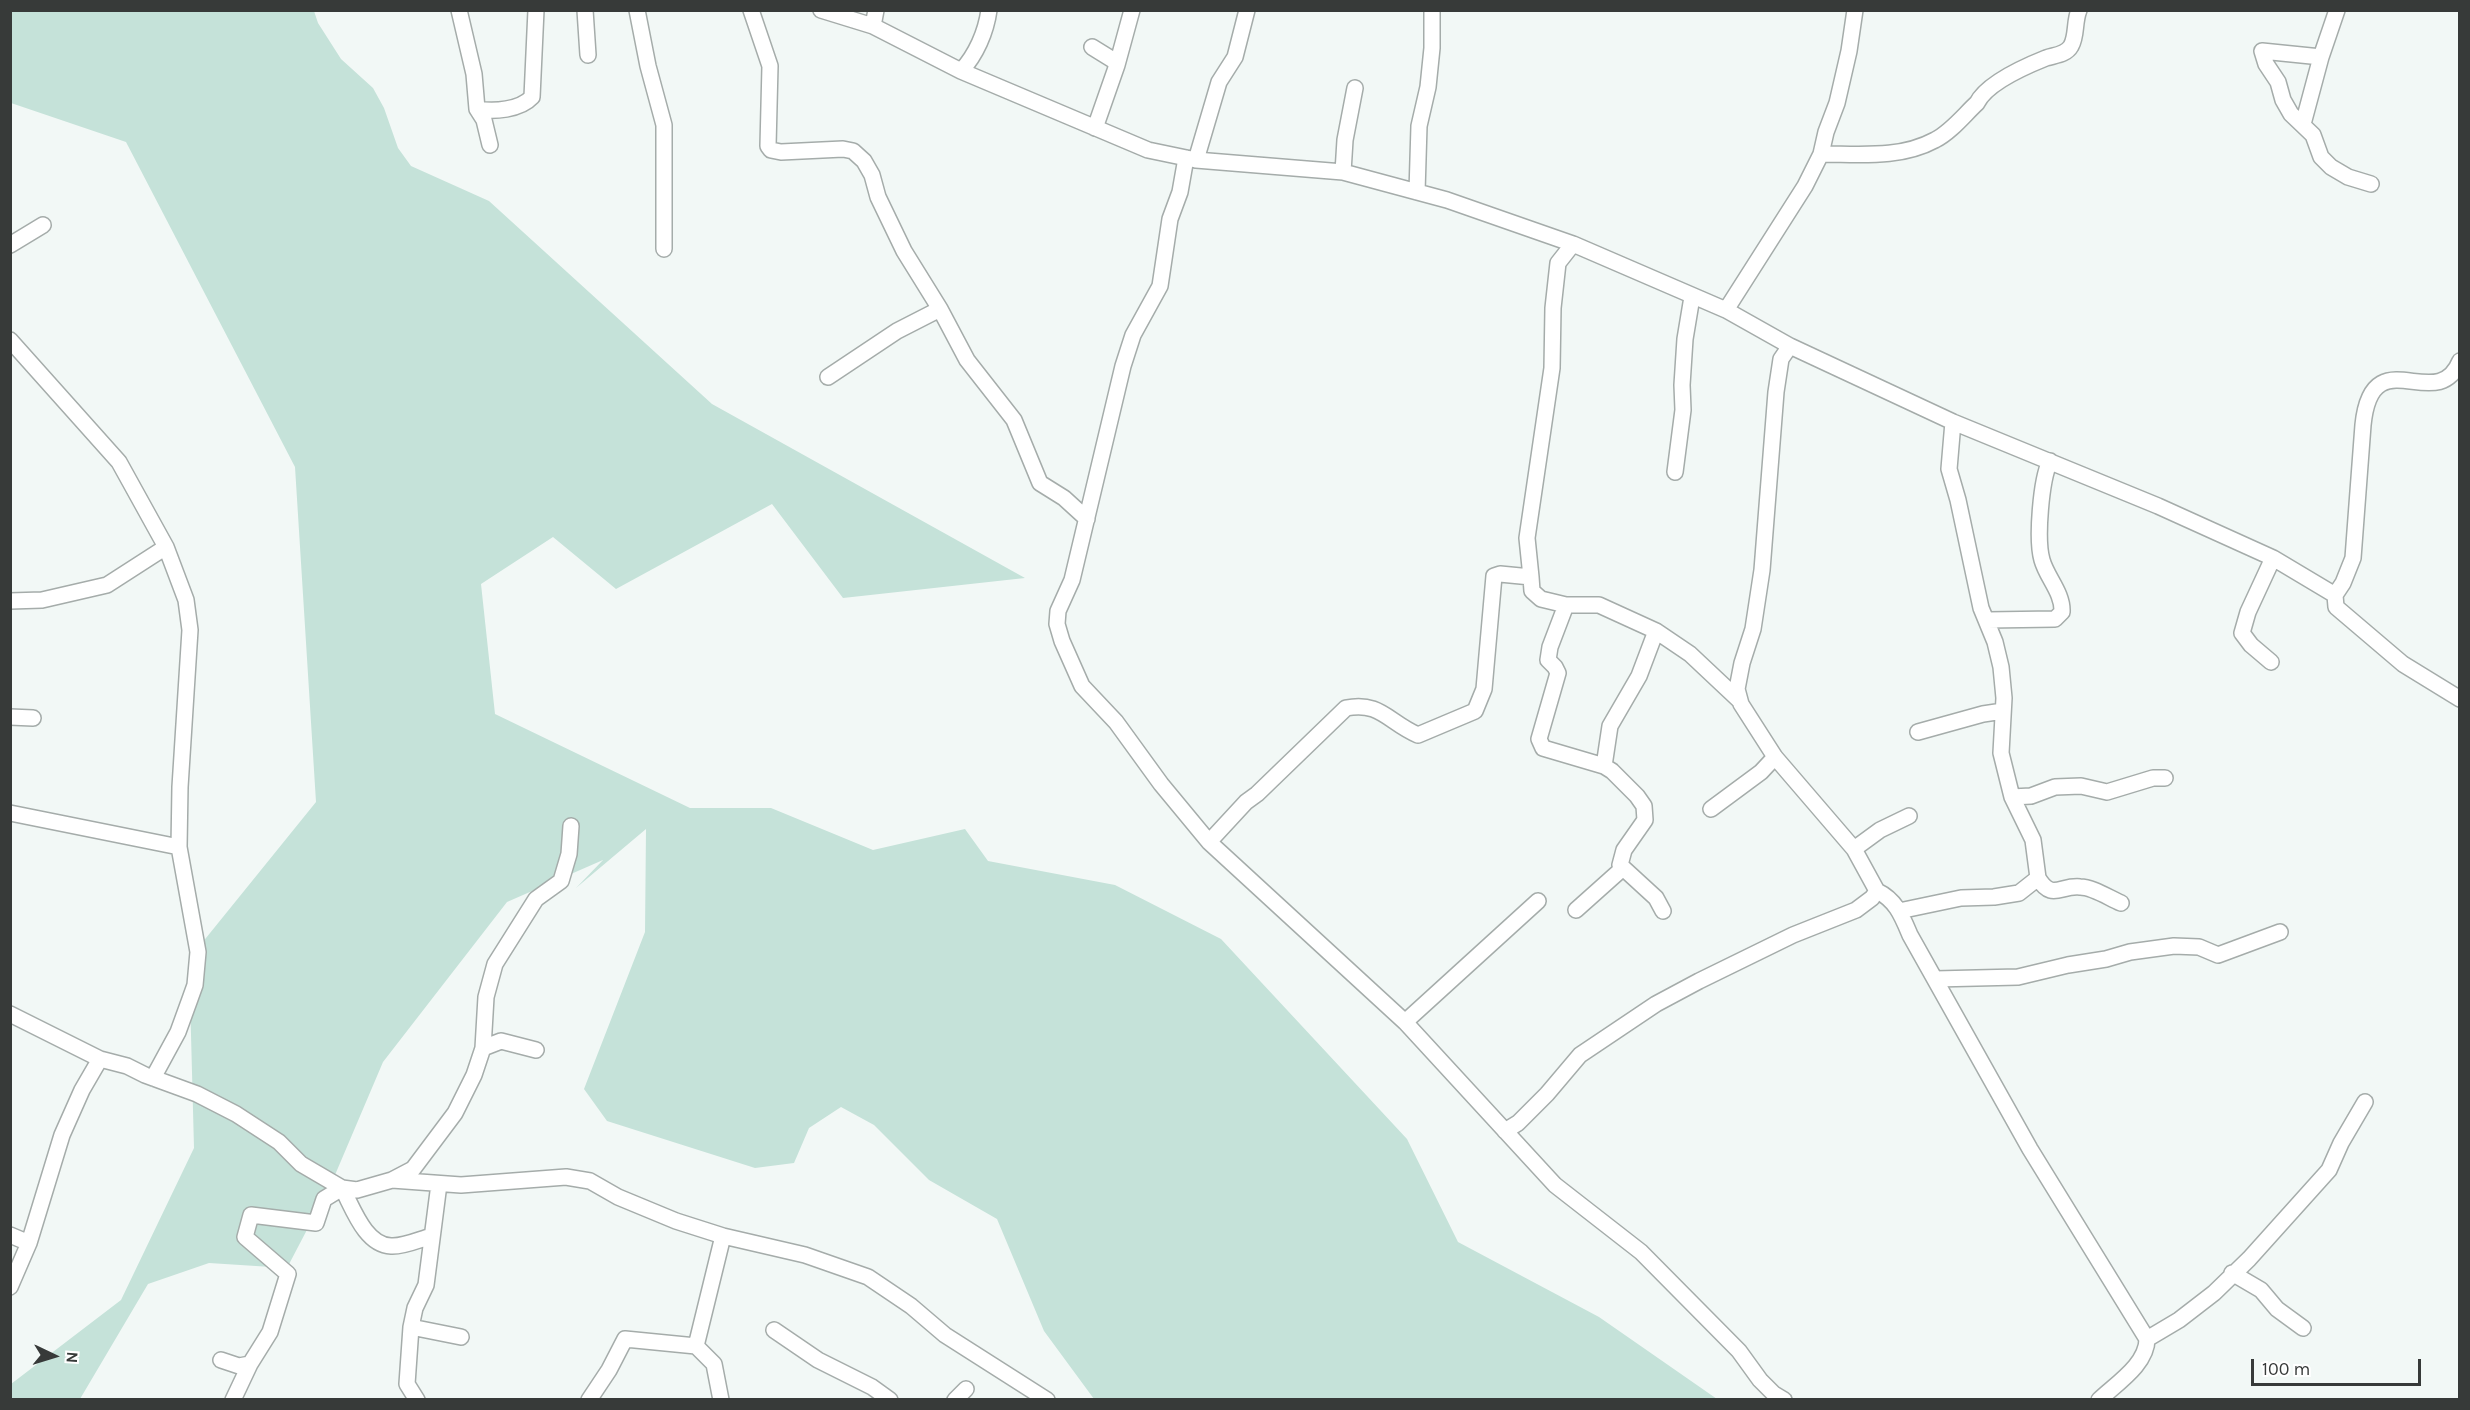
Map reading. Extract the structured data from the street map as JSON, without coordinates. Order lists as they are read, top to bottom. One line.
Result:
{"scale_bar":"100 m","north":"right"}
